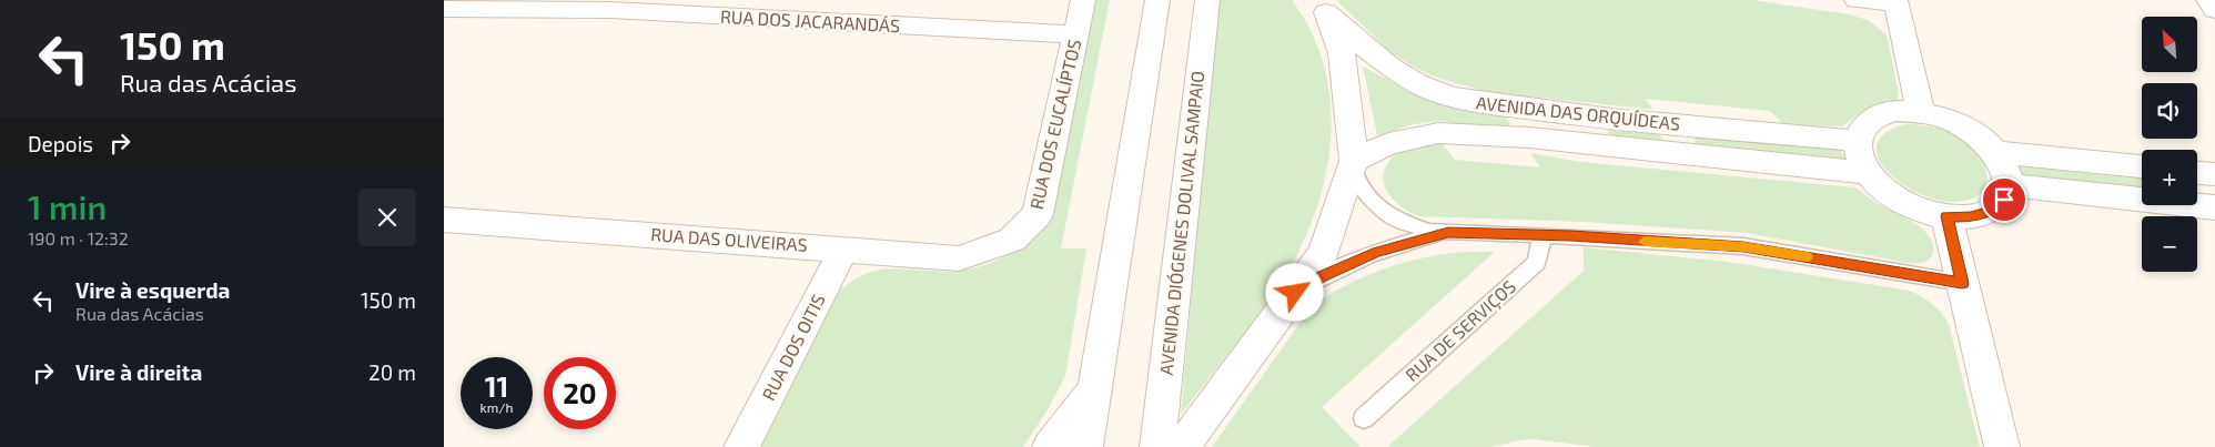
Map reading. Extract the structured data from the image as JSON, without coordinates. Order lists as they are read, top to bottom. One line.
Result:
{"streets":{"street":["RUA DOS JACARANDÁS","AVENIDA DAS ORQUÍDEAS","RUA DOS EUCALÍPTOS","AVENIDA DIÓGENES DOLIVAL SAMPAIO","RUA DAS OLIVEIRAS","RUA DOS OITIS"],"lane":["RUA DE SERVIÇOS"]},"crossings":[["RUA DOS JACARANDÁS","RUA DOS EUCALÍPTOS"],["RUA DOS EUCALÍPTOS","RUA DAS OLIVEIRAS"],["RUA DAS OLIVEIRAS","RUA DOS OITIS"]],"north":"top left","page":{"turn":["150 m","Rua das Acácias"],"map_buttons":["+","−"],"then":"Depois","heading":["1 min","190 m · 12:32"],"list":[{"name":"Vire à esquerda","note":"Rua das Acácias","value":"150 m"},{"name":"Vire à direita","value":"20 m"}],"speed":"11 km/h","limit":"20"}}
